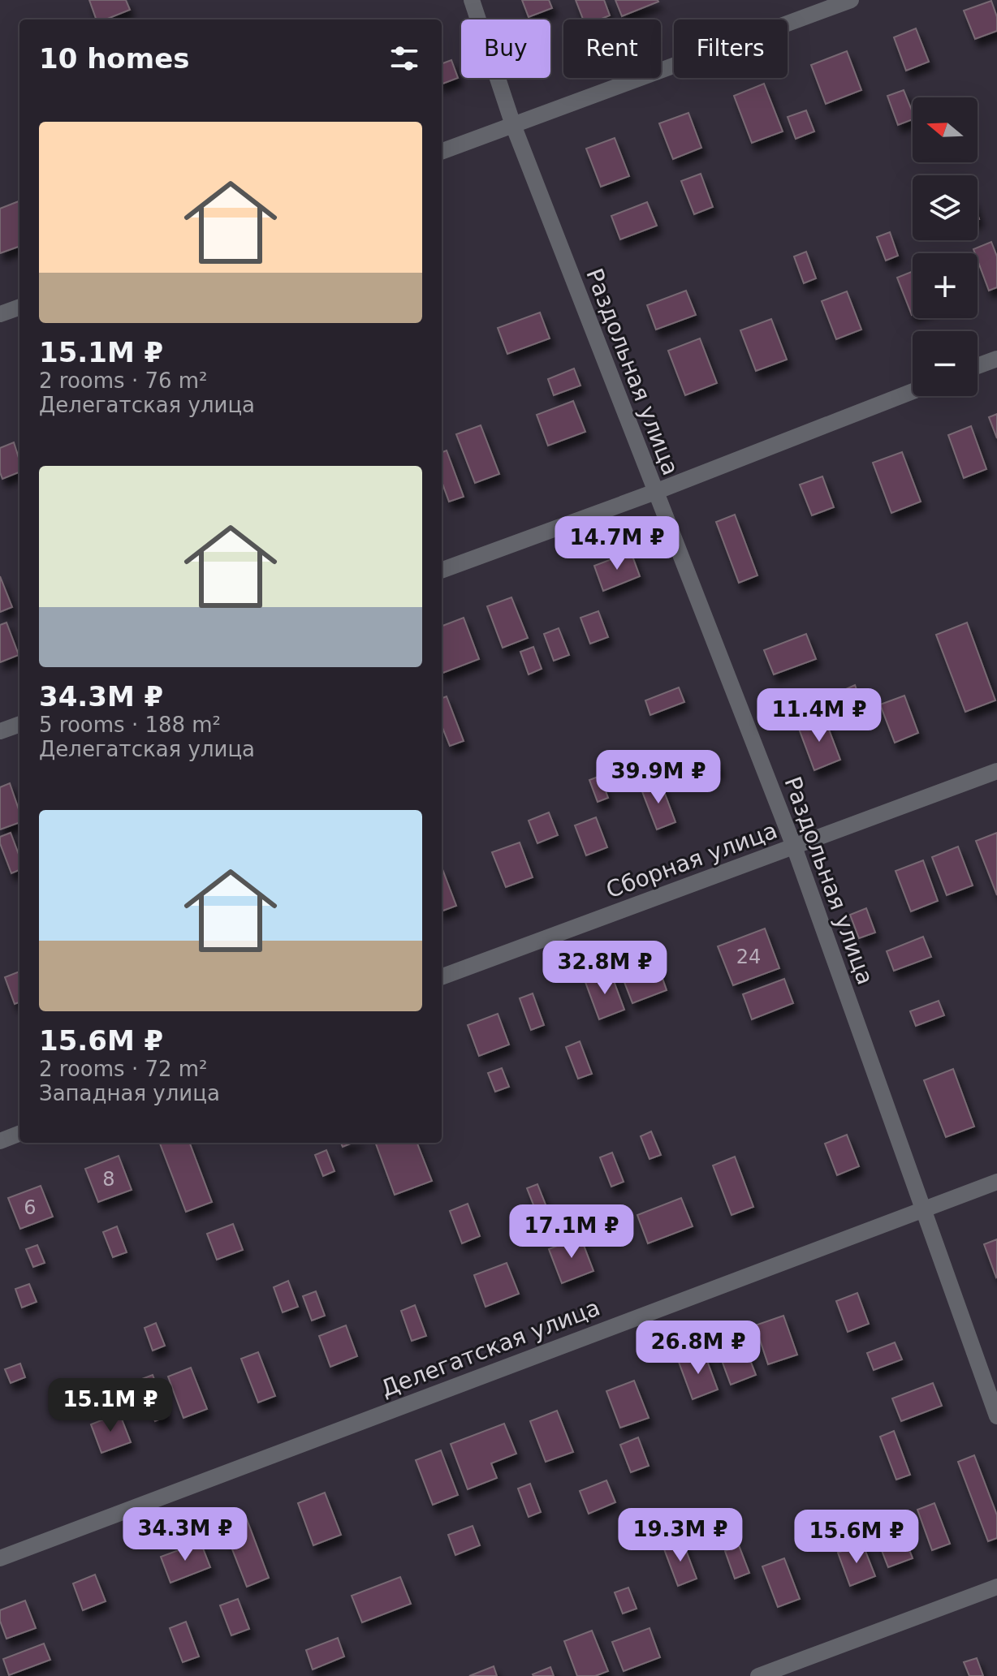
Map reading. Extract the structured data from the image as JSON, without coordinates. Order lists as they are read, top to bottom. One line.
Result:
{"streets":{"street":["Раздольная улица","Сборная улица","Делегатская улица"]},"crossings":[["Раздольная улица","Сборная улица"],["Раздольная улица","Делегатская улица"]],"house_numbers":["24","8","6"],"north":"left","page":{"chip":["Buy","Rent","Filters"],"heading":"10 homes","map_buttons":["+","−"],"list":[{"name":"15.1M ₽","note":"2 rooms · 76 m² · Делегатская улица"},{"name":"34.3M ₽","note":"5 rooms · 188 m² · Делегатская улица"},{"name":"15.6M ₽","note":"2 rooms · 72 m² · Западная улица"}],"price":["14.7M ₽","11.4M ₽","39.9M ₽","32.8M ₽","17.1M ₽","26.8M ₽","15.1M ₽","34.3M ₽","19.3M ₽","15.6M ₽"]}}
